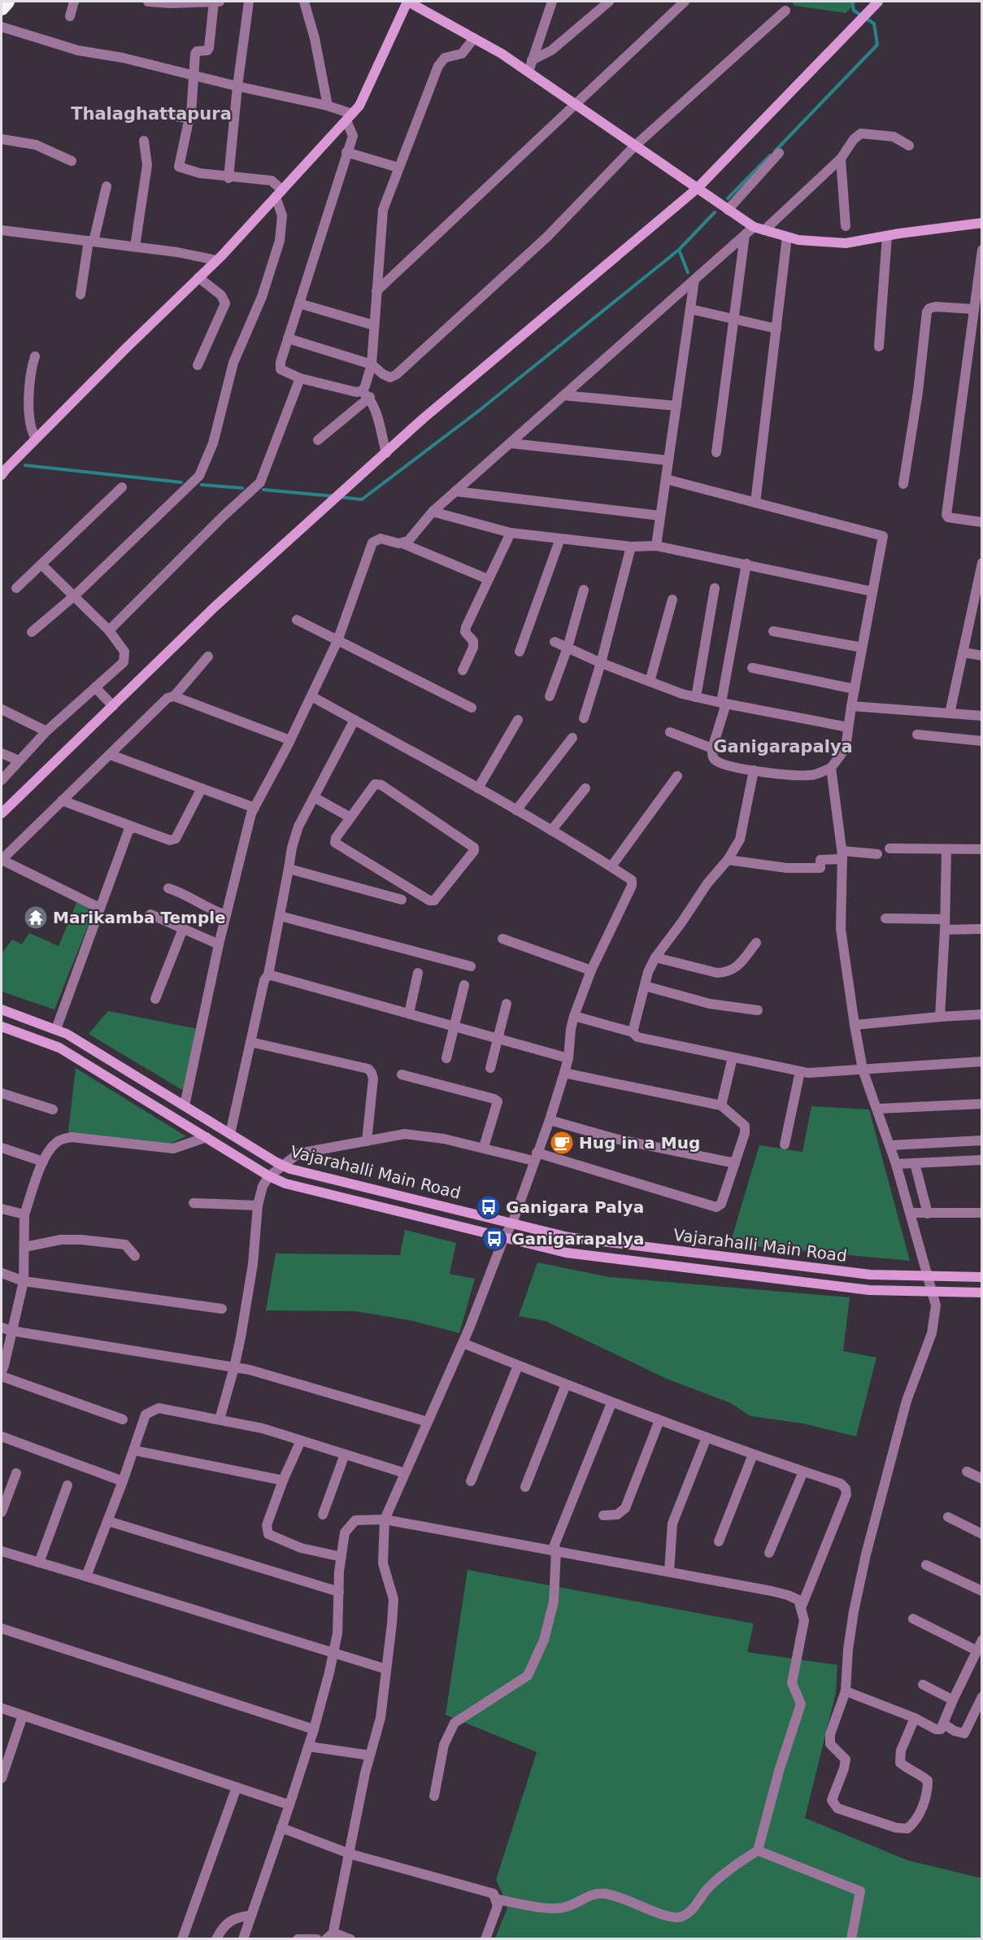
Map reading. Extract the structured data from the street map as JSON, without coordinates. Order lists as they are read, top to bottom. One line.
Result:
{"streets":{"street":["Vajarahalli Main Road"]},"districts":["Thalaghattapura","Ganigarapalya"],"places":{"temple":["Marikamba Temple"],"cafe":["Hug in a Mug"],"bus stop":["Ganigara Palya","Ganigarapalya"]}}
